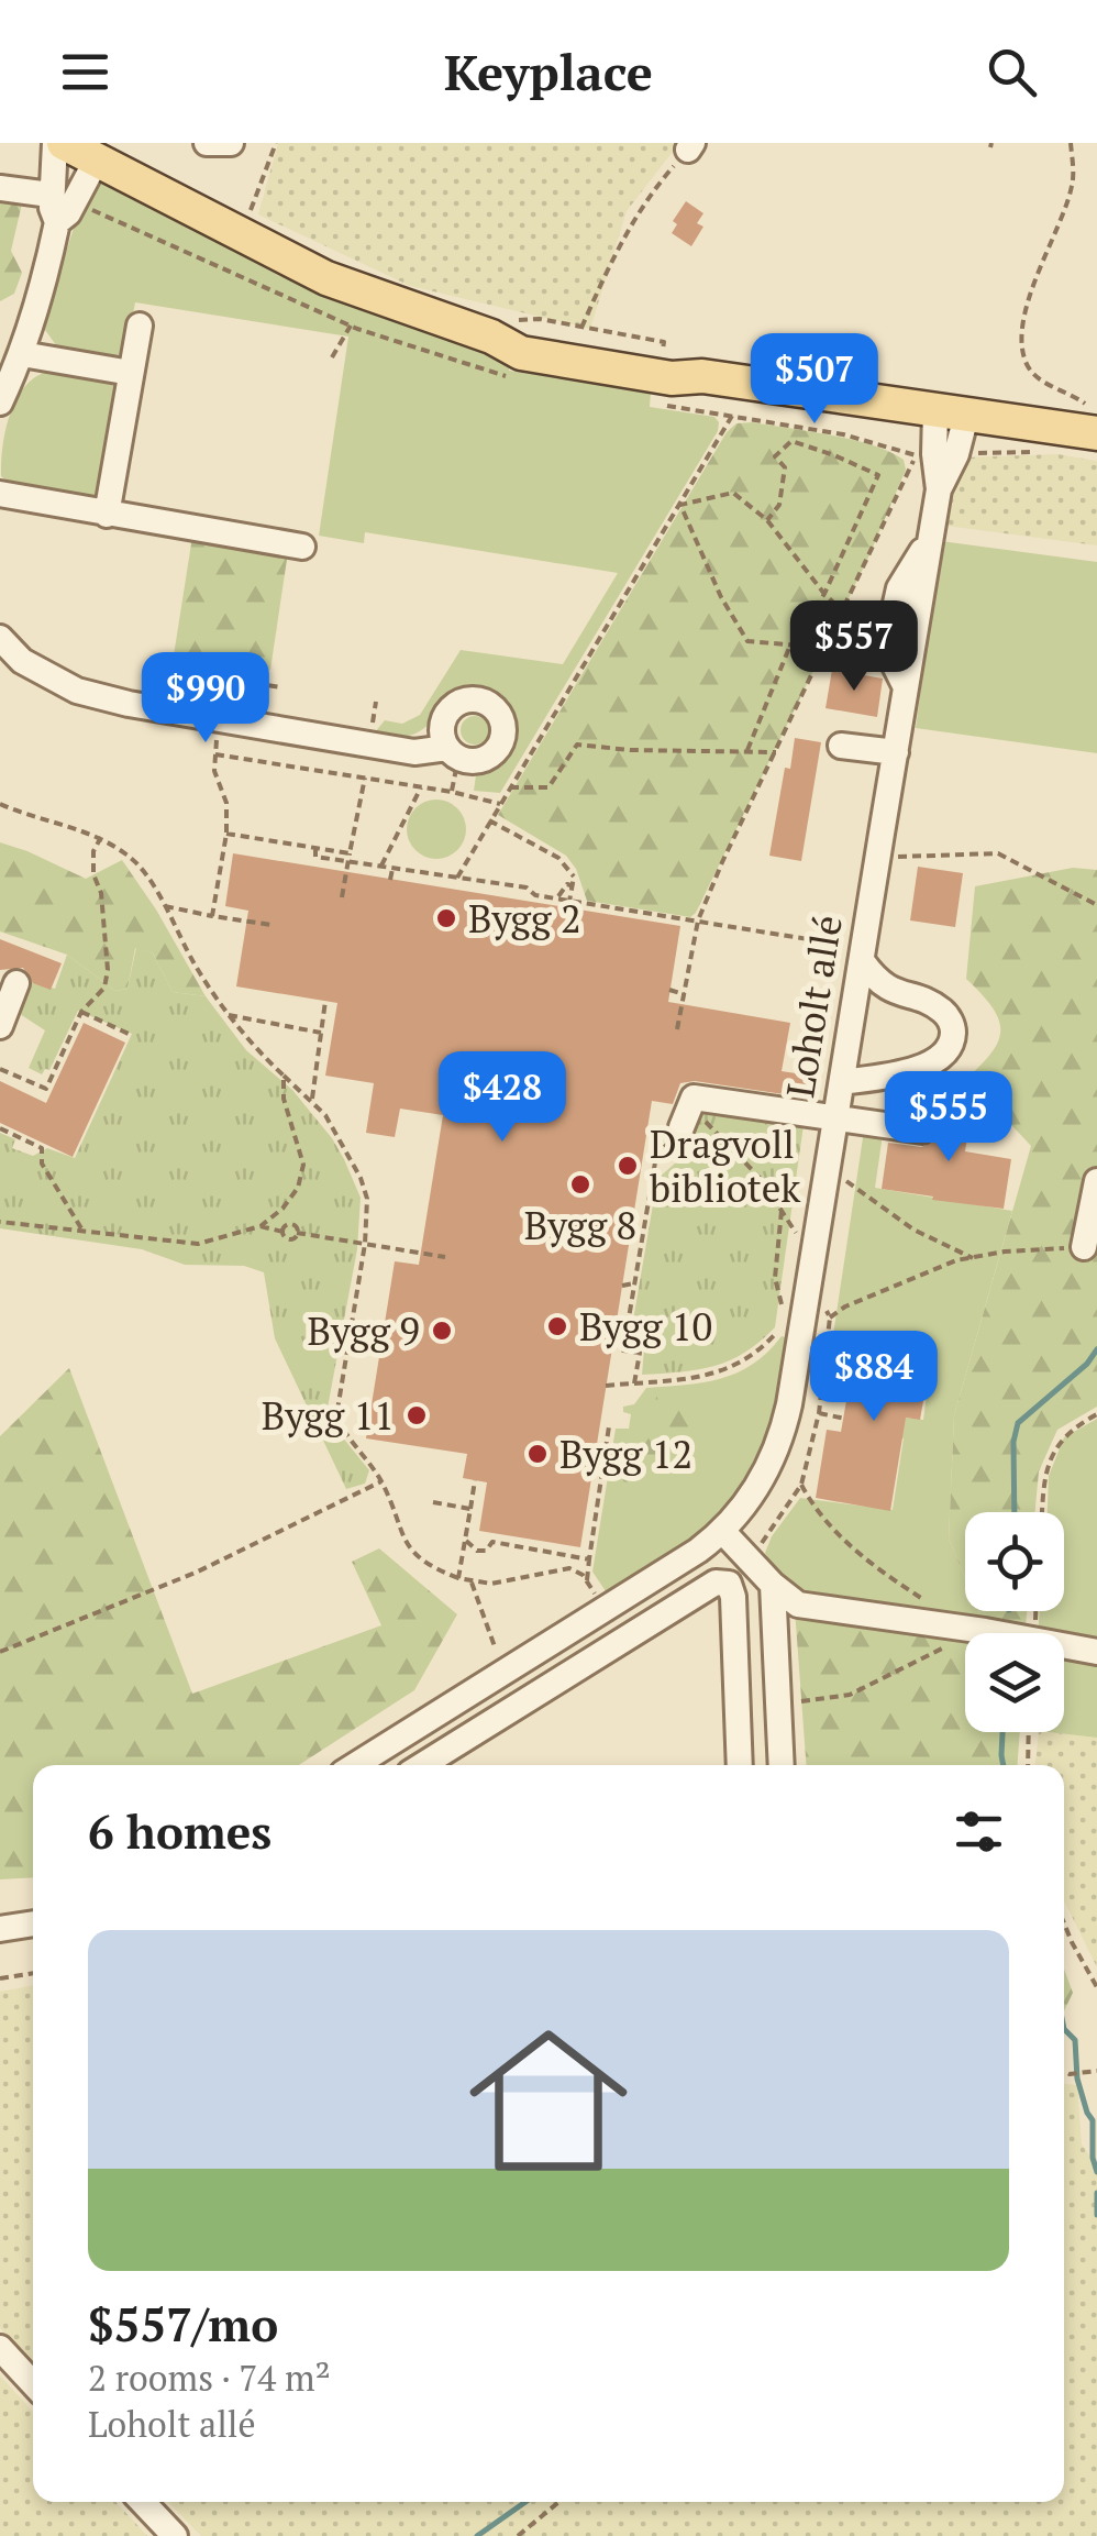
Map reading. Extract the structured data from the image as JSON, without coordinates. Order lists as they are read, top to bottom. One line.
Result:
{"streets":{"street":["Loholt allé"]},"places":["Bygg 2","Dragvoll bibliotek","Bygg 8","Bygg 10","Bygg 9","Bygg 11","Bygg 12"],"page":{"header":"Keyplace","price":["$507","$557","$990","$428","$555","$884"],"heading":"6 homes","list":[{"name":"$557/mo","note":"2 rooms · 74 m² · Loholt allé"}]}}
